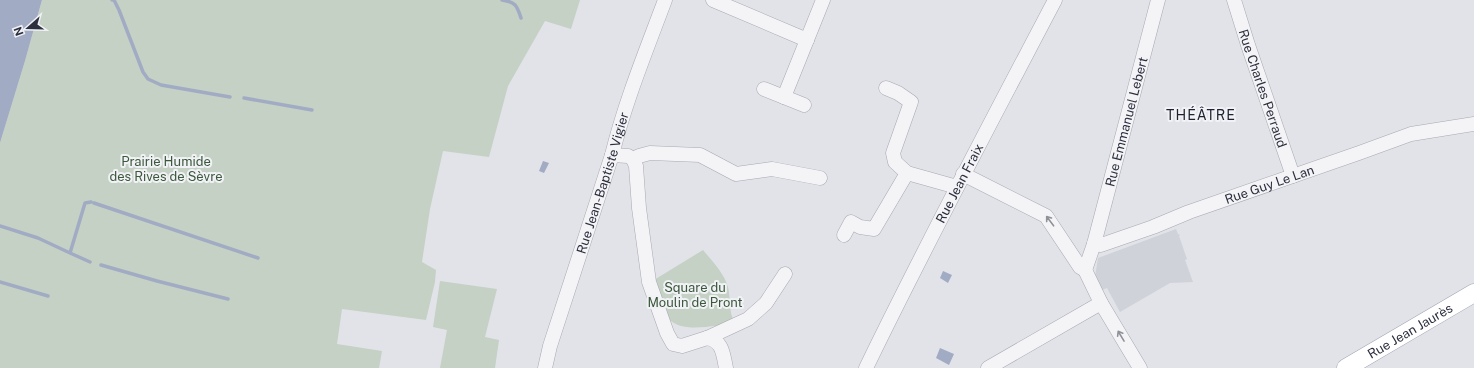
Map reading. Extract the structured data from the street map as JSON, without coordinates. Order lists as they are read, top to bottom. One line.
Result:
{"streets":{"main road":["Rue Jean Jaurès"],"street":["Rue Charles Perraud","Rue Emmanuel Lebert","Rue Jean-Baptiste Vigier","Rue Jean Fraix","Rue Guy Le Lan"]},"crossings":[["Rue Charles Perraud","Rue Guy Le Lan"],["Rue Emmanuel Lebert","Rue Guy Le Lan"]],"districts":["THÉÂTRE"],"parks":["Prairie Humide des Rives de Sèvre","Square du Moulin de Pront"],"north":"left"}
